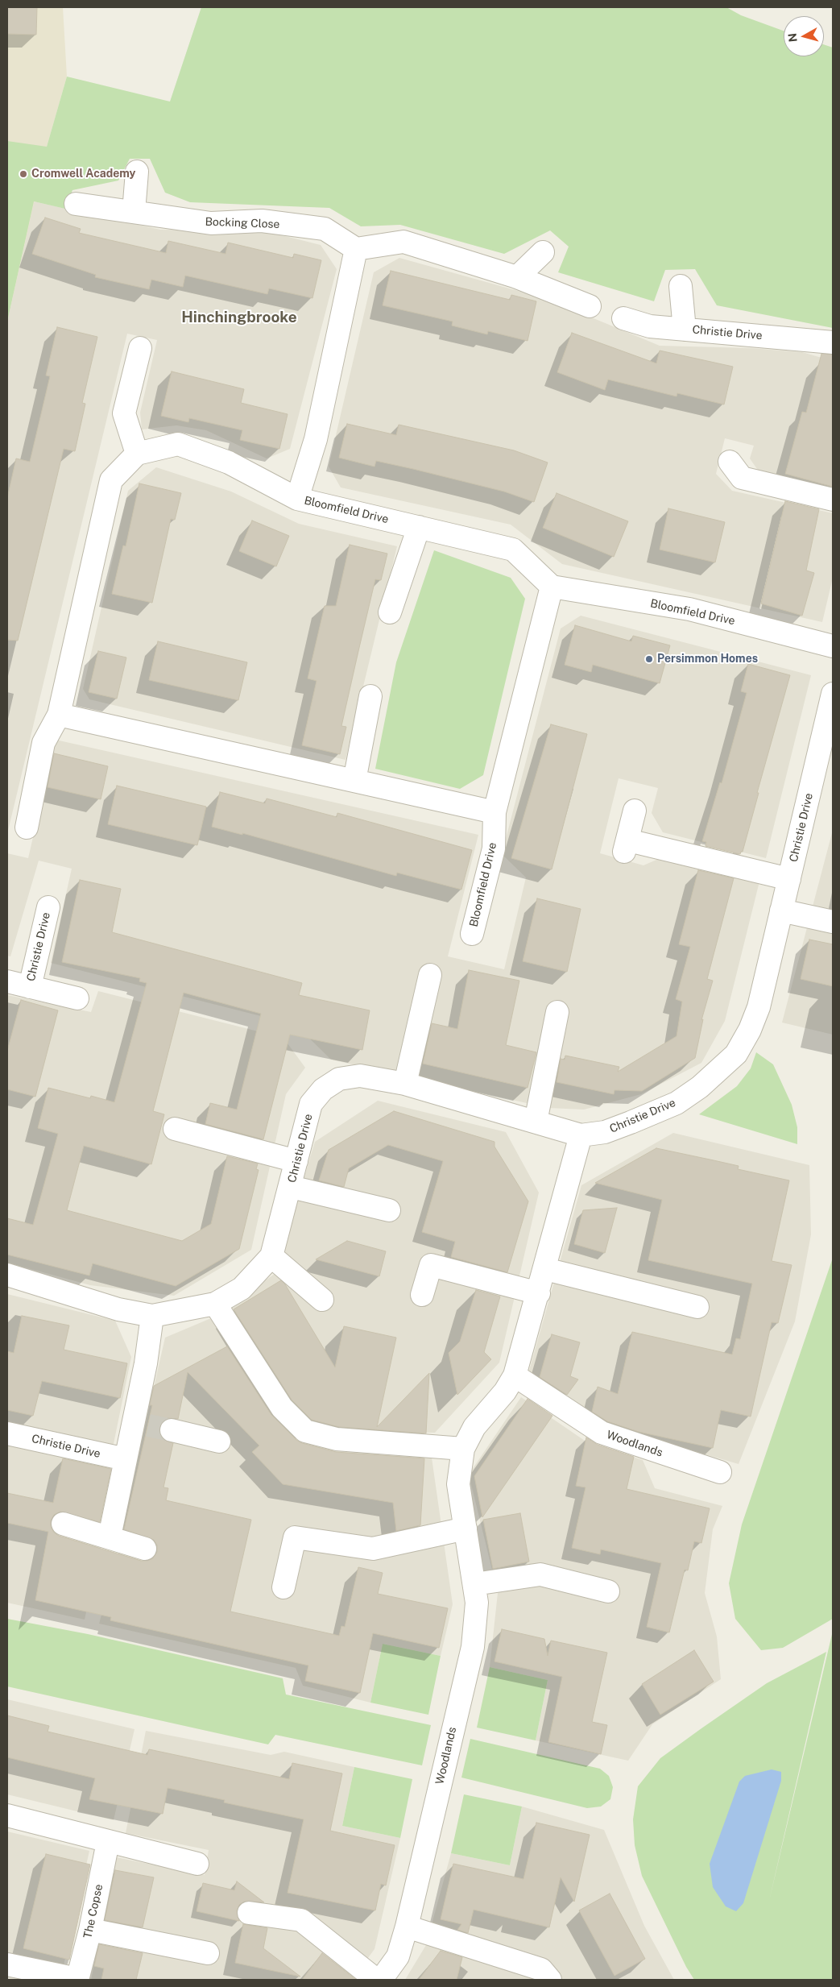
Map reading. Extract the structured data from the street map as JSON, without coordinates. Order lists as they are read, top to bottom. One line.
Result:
{"streets":{"street":["Bocking Close","Christie Drive","Bloomfield Drive","Woodlands","The Copse"]},"crossings":[["Christie Drive","Woodlands"]],"districts":["Hinchingbrooke"],"places":["Cromwell Academy","Persimmon Homes"],"north":"left"}
